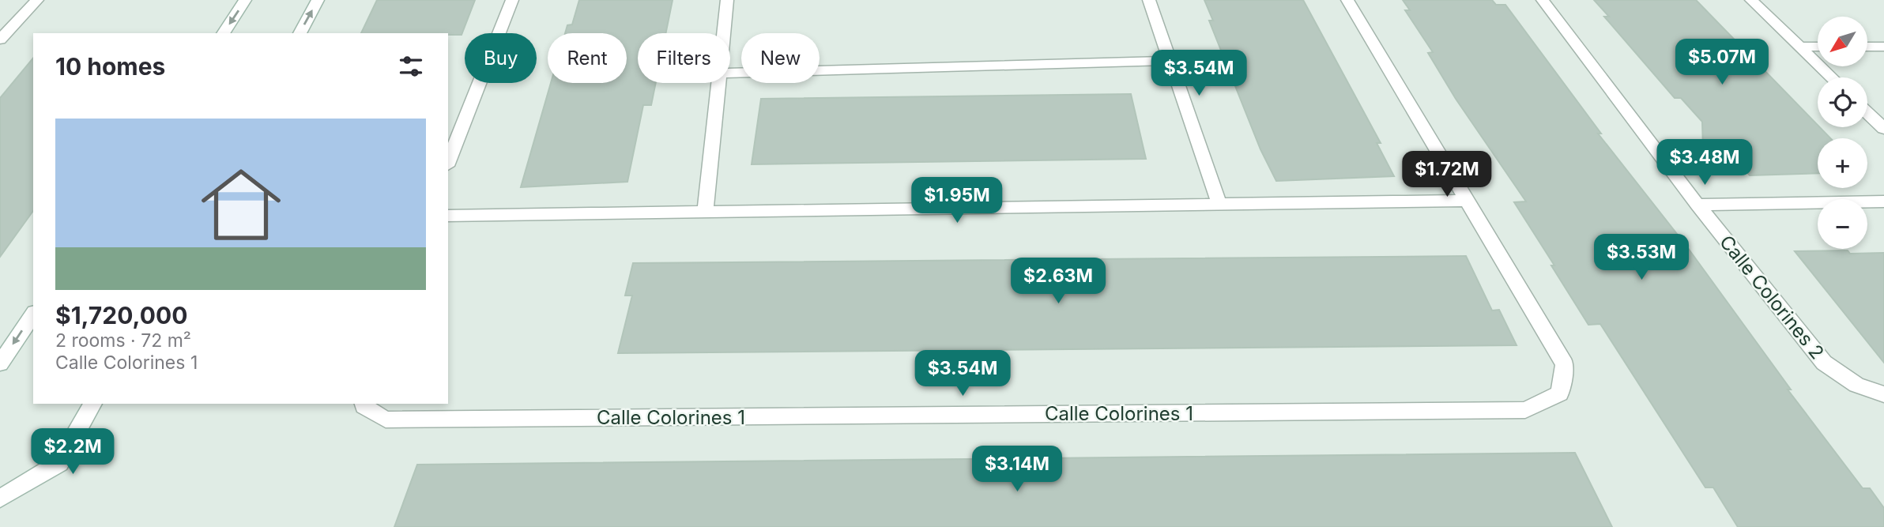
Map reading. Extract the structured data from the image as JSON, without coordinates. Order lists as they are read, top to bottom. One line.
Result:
{"streets":{"street":["Calle Colorines 2","Calle Colorines 1"]},"north":"bottom left","page":{"map_buttons":["+","−"],"chip":["Buy","Rent","Filters","New"],"heading":"10 homes","price":["$5.07M","$3.54M","$3.48M","$1.72M","$1.95M","$3.53M","$2.63M","$3.54M","$2.2M","$3.14M"],"list":[{"name":"$1,720,000","note":"2 rooms · 72 m² · Calle Colorines 1"}]}}
